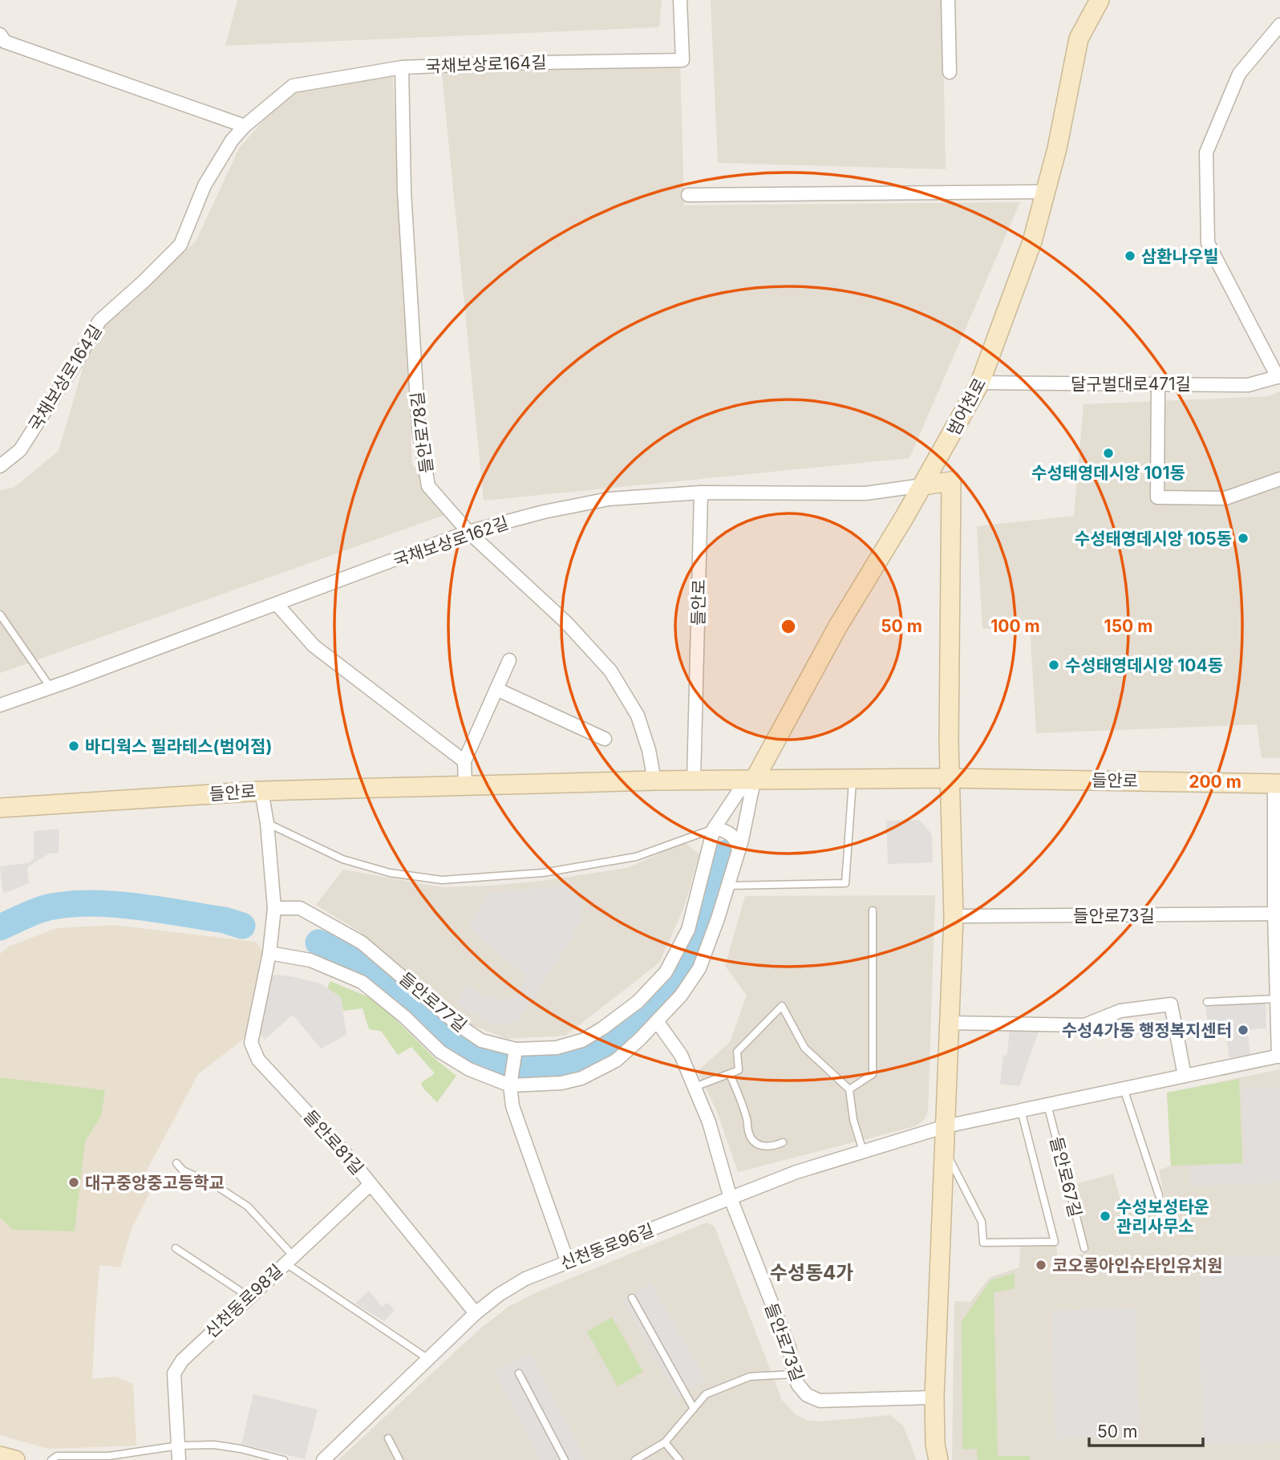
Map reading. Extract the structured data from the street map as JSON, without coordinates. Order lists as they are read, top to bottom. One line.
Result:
{"streets":{"street":["국채보상로164길","달구벌대로471길","범어천로","들안로78길","국채보상로162길","들안로","들안로73길","들안로77길","들안로81길","신천동로96길","신천동로98길"],"lane":["들안로67길"]},"crossings":[["국채보상로164길","들안로78길"],["달구벌대로471길","범어천로"],["범어천로","국채보상로162길"],["범어천로","들안로"],["범어천로","들안로77길"],["들안로78길","국채보상로162길"],["들안로78길","들안로"],["국채보상로162길","들안로"],["들안로","들안로77길"],["들안로73길","신천동로96길"],["들안로77길","들안로81길"],["들안로81길","신천동로96길"],["들안로81길","신천동로98길"]],"districts":["수성동4가"],"places":["삼환나우빌","수성태영데시앙 101동","수성태영데시앙 105동","수성태영데시앙 104동","바디웍스 필라테스(범어점)","수성4가동 행정복지센터","대구중앙중고등학교","수성보성타운 관리사무소","코오롱아인슈타인유치원"],"scale_bar":"50 m","rings":["50 m","100 m","150 m","200 m"]}
